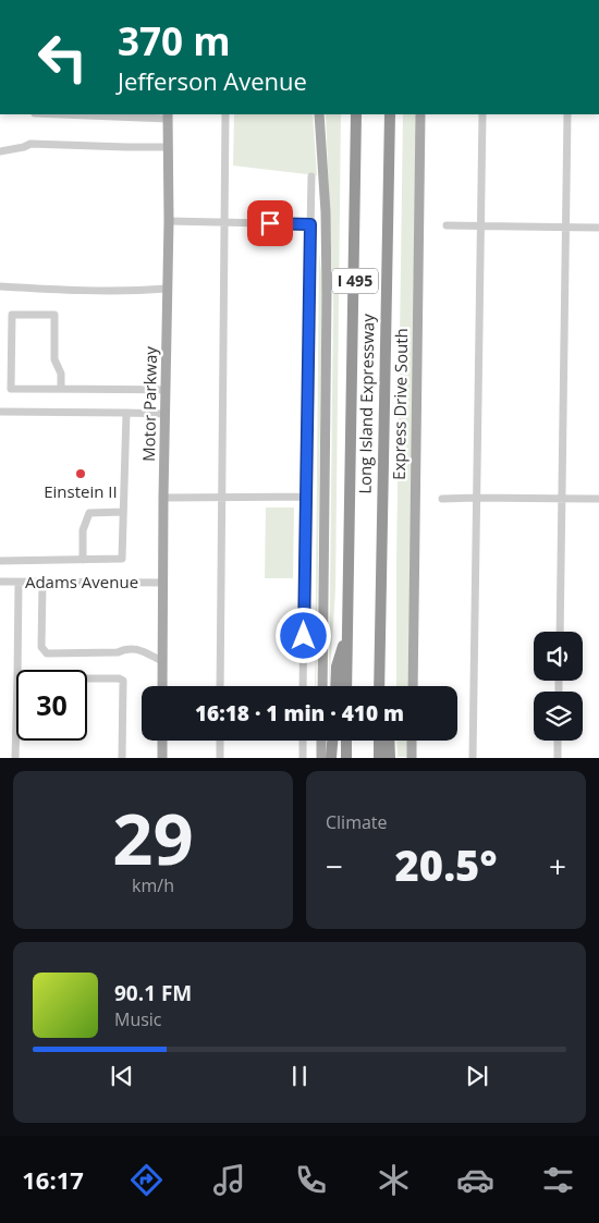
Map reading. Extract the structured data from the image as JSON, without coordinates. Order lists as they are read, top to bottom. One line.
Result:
{"streets":{"highway":["I 495","Long Island Expressway"],"main road":["Motor Parkway","Express Drive South"],"street":["Adams Avenue"]},"crossings":[["Motor Parkway","Adams Avenue"]],"places":["Einstein II"],"page":{"turn":["370 m","Jefferson Avenue"],"limit":"30","trip":"16:18 · 1 min · 410 m","tile":[["29","km/h"],"Climate"],"heat":["−","20.5°","+"],"song":["90.1 FM","Music"],"tabs":"16:17"}}
